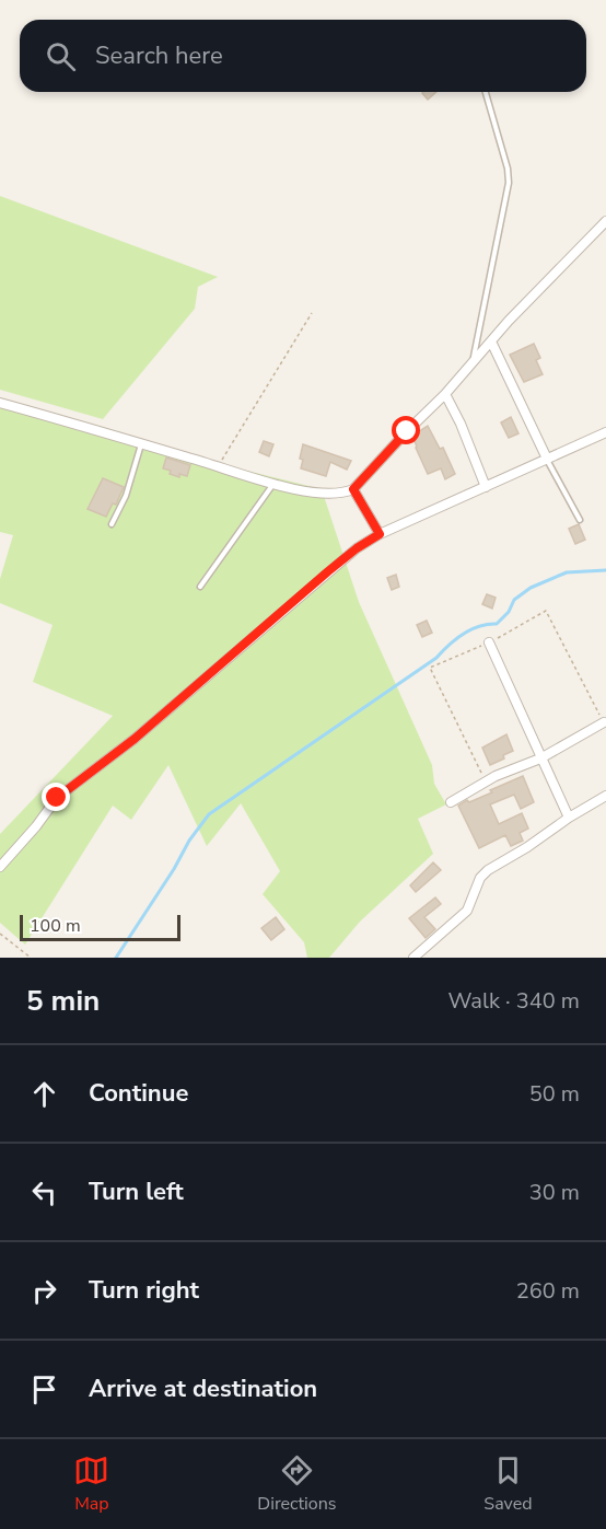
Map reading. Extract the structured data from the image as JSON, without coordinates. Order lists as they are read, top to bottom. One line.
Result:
{"scale_bar":"100 m","page":{"search":"Search here","scale":"100 m","heading":["5 min","Walk · 340 m"],"list":[["Continue","50 m"],["Turn left","30 m"],["Turn right","260 m"],"Arrive at destination"],"nav":["Map","Directions","Saved"]}}
